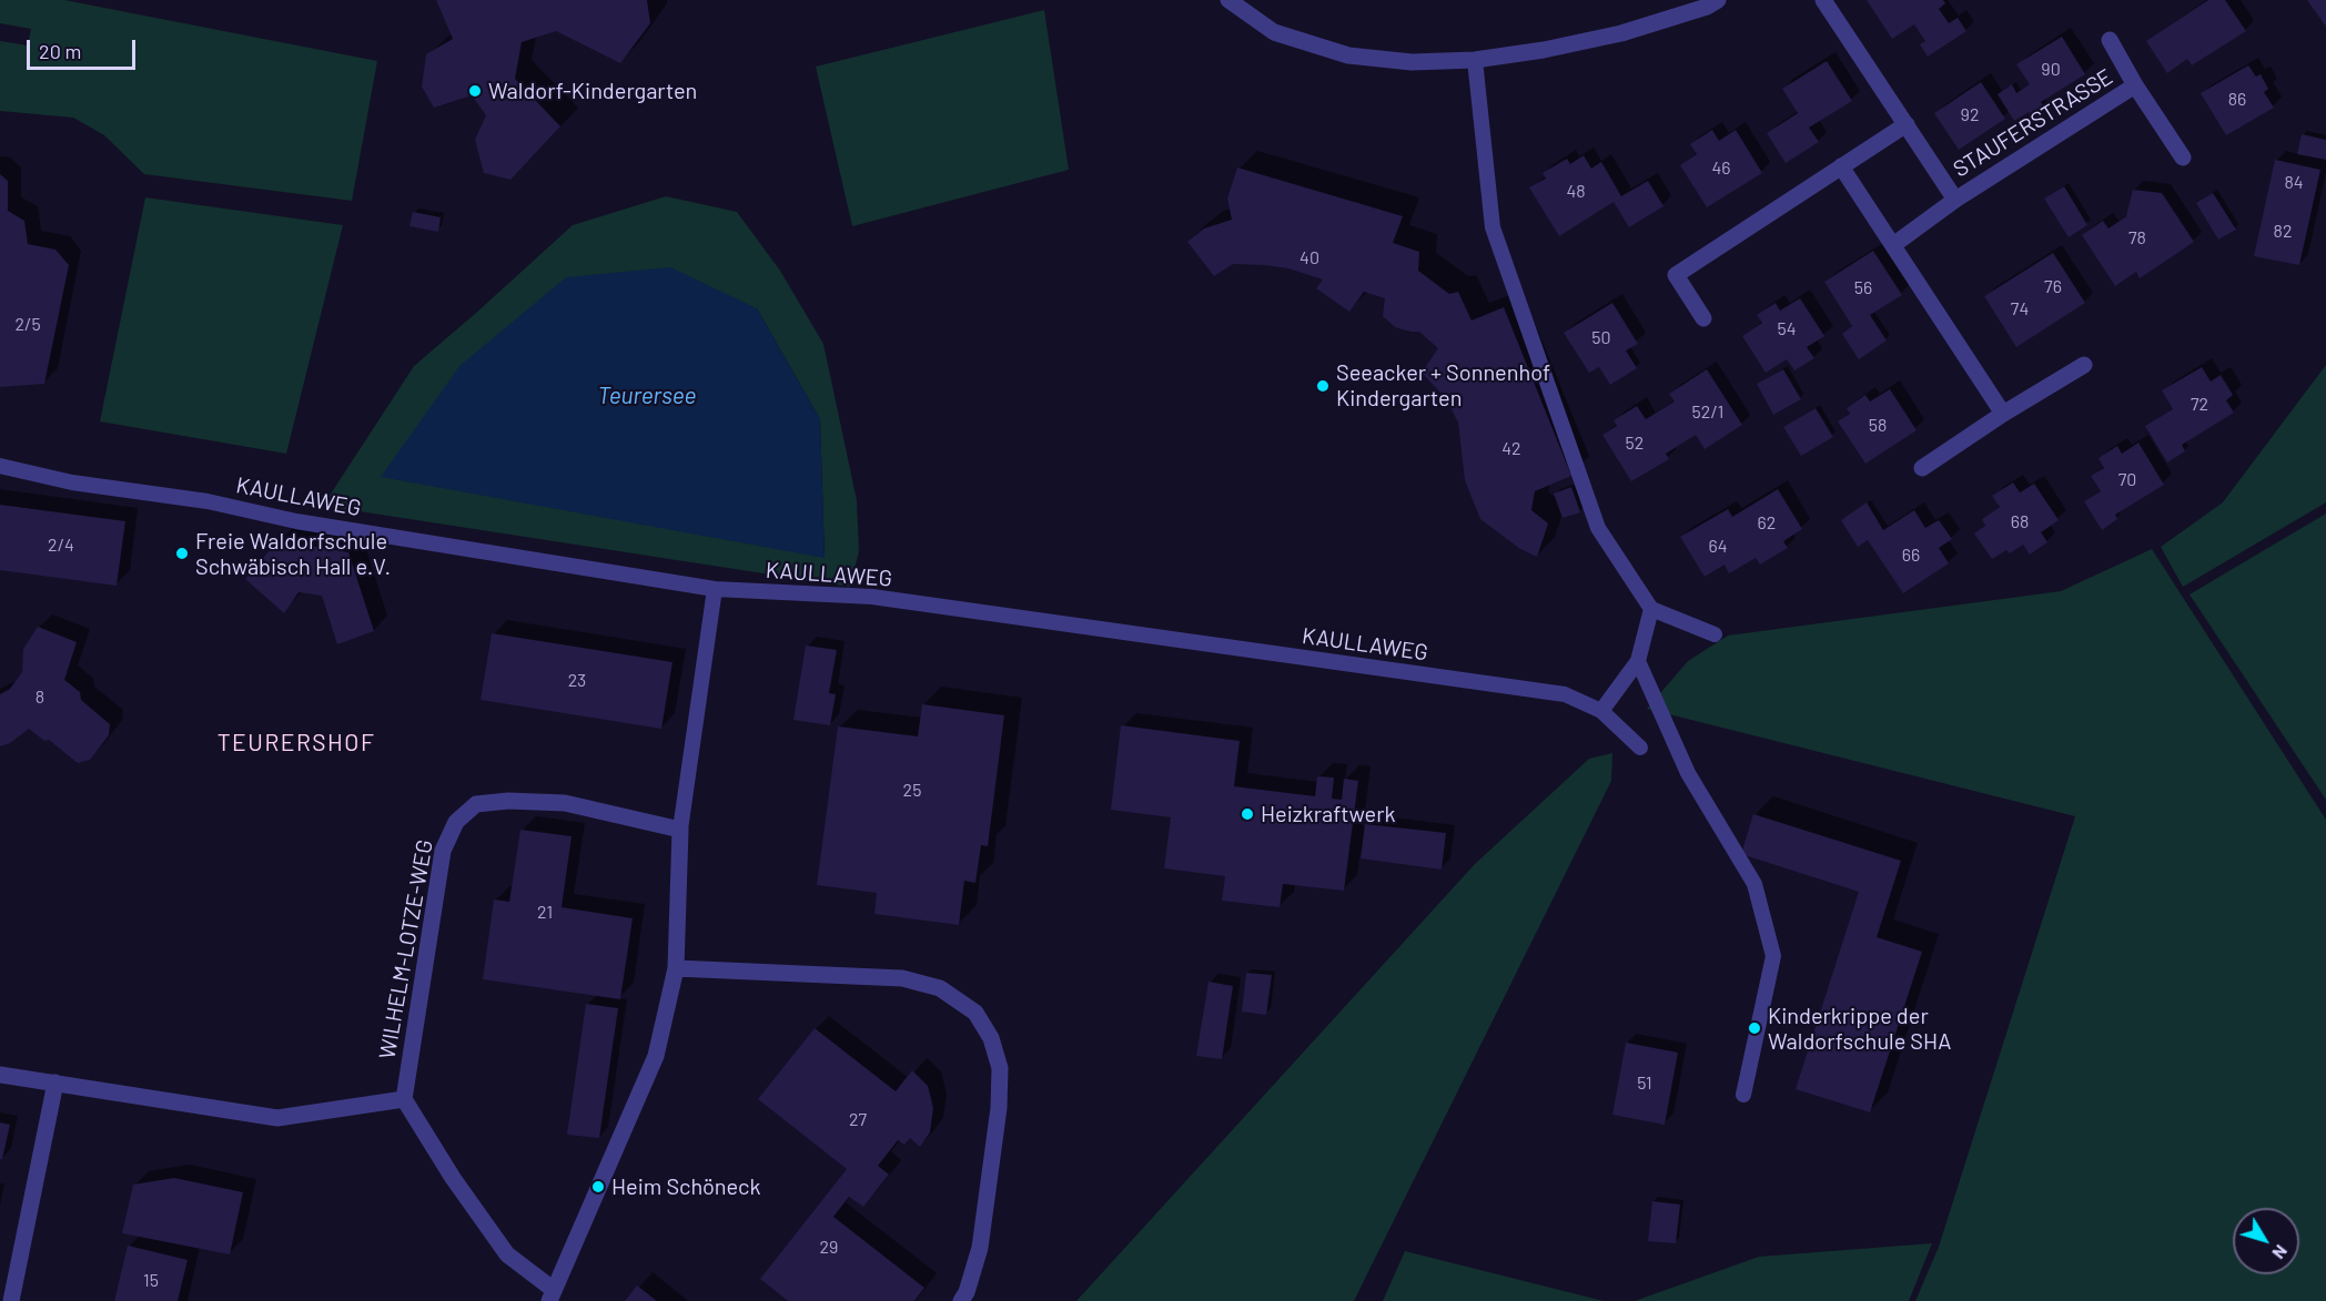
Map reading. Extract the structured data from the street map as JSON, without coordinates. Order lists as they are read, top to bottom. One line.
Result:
{"streets":{"street":["STAUFERSTRASSE","WILHELM-LOTZE-WEG"],"lane":["KAULLAWEG"]},"districts":["TEURERSHOF"],"water":["Teurersee"],"places":["Waldorf-Kindergarten","Seeacker + Sonnenhof Kindergarten","Freie Waldorfschule Schwäbisch Hall e.V.","Heizkraftwerk","Kinderkrippe der Waldorfschule SHA","Heim Schöneck"],"house_numbers":["90","86","92","46","84","48","82","78","40","76","56","74","2/5","54","50","72","52/1","58","52","42","70","68","62","2/4","64","66","23","8","25","21","51","27","29","15"],"scale_bar":"20 m","north":"bottom right"}
